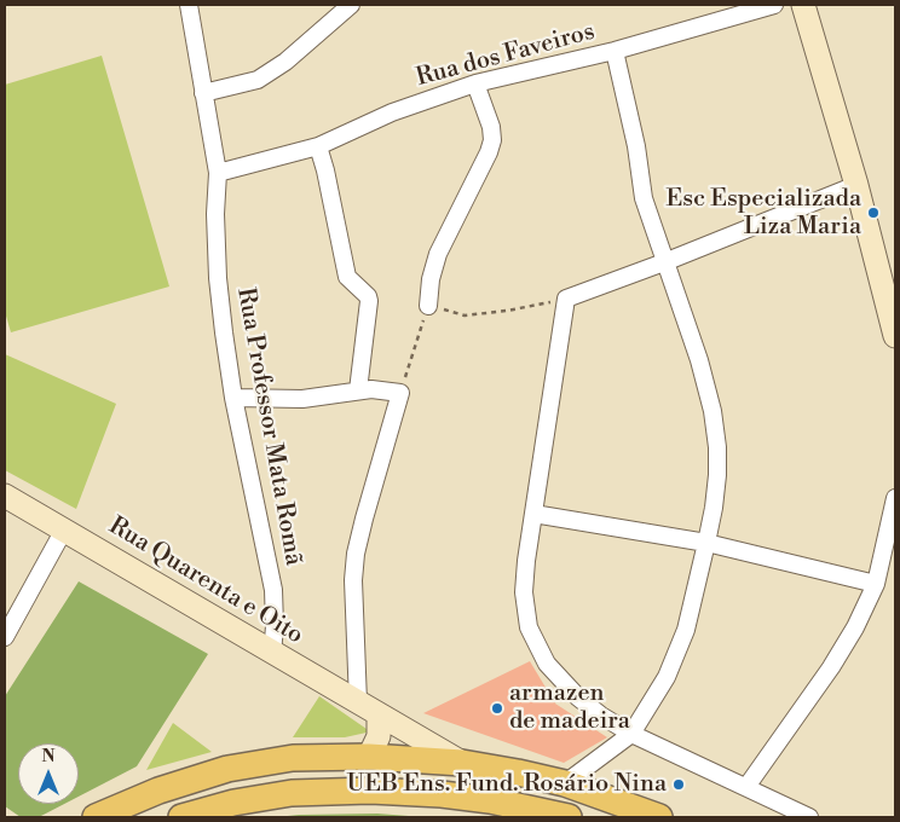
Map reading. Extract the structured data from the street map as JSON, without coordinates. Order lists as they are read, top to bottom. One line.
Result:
{"streets":{"main road":["Rua Quarenta e Oito"],"street":["Rua dos Faveiros","Rua Professor Mata Romã"]},"crossings":[["Rua dos Faveiros","Rua Professor Mata Romã"],["Rua Professor Mata Romã","Rua Quarenta e Oito"]],"places":["Esc Especializada Liza Maria","armazen de madeira","UEB Ens. Fund. Rosário Nina"],"north":"top"}
